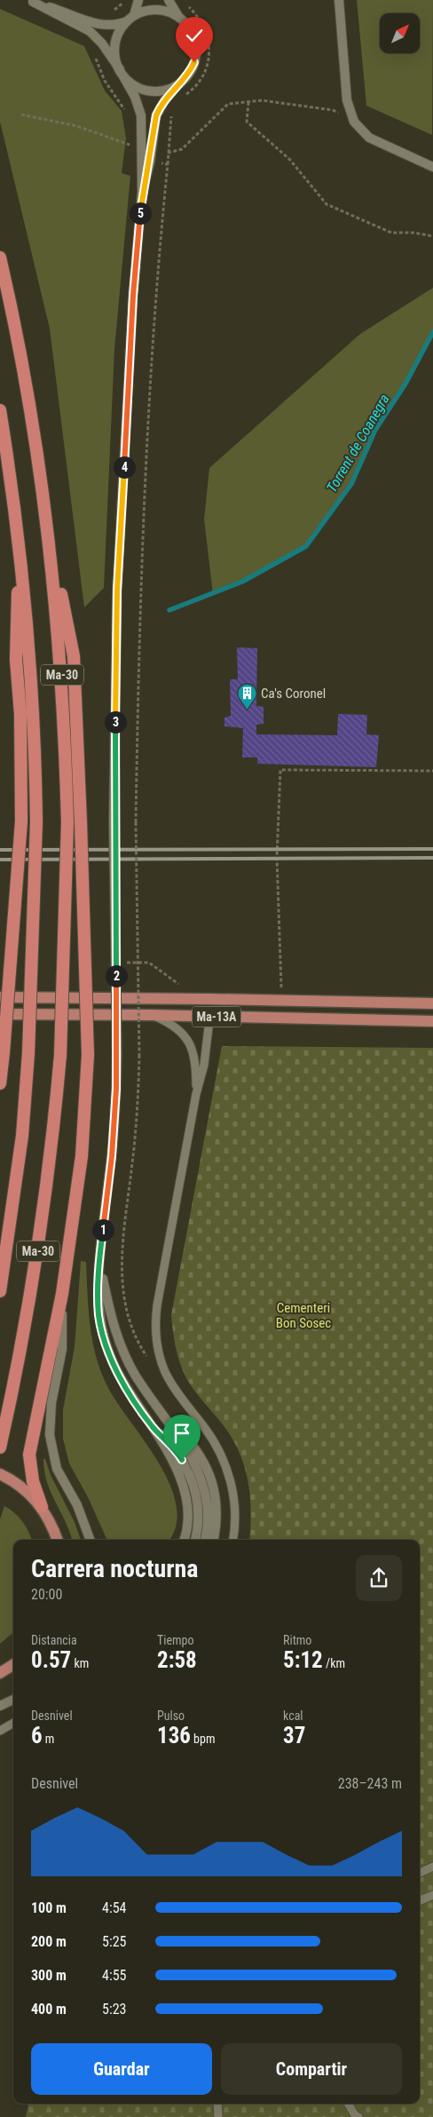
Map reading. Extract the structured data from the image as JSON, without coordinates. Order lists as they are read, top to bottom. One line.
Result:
{"streets":{"highway":["Ma-30"],"main road":["Ma-13A"]},"water":["Torrent de Coanegra"],"parks":["Cementeri Bon Sosec"],"places":{"building":["Ca's Coronel"]},"north":"top right","page":{"pins":["5","4","3","2","1"],"heading":["Carrera nocturna","20:00"],"stats":[["Distancia","0.57 km"],["Tiempo","2:58"],["Ritmo","5:12 /km"],["Desnivel","6 m"],["Pulso","136 bpm"],["kcal","37"]],"chart":["Desnivel","238–243 m"],"list":[{"name":"100 m","note":"4:54"},{"name":"200 m","note":"5:25"},{"name":"300 m","note":"4:55"},{"name":"400 m","note":"5:23"}],"buttons":["Guardar","Compartir"]}}
